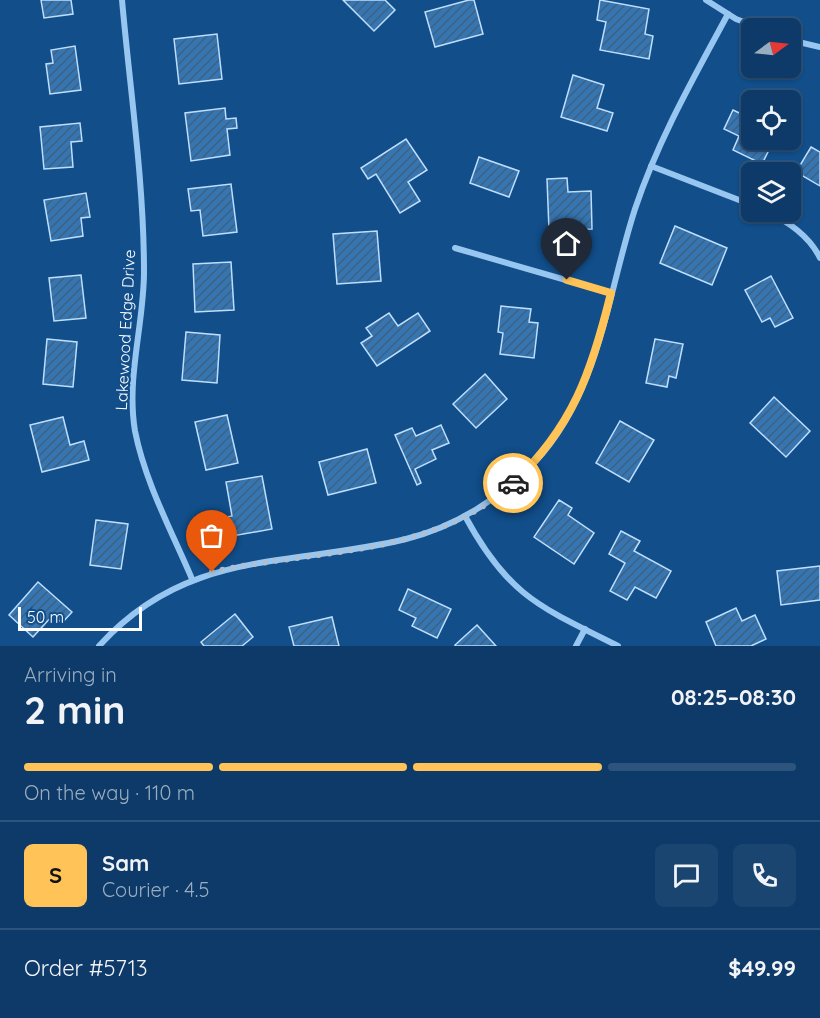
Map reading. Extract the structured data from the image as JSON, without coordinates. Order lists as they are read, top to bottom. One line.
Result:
{"streets":{"street":["Lakewood Edge Drive"]},"scale_bar":"50 m","north":"right","page":{"scale":"50 m","heading":["2 min","Arriving in","08:25–08:30"],"panel":["Sam","Courier · 4.5","Order #5713","$49.99"],"bar":"On the way · 110 m","round":"S"}}
